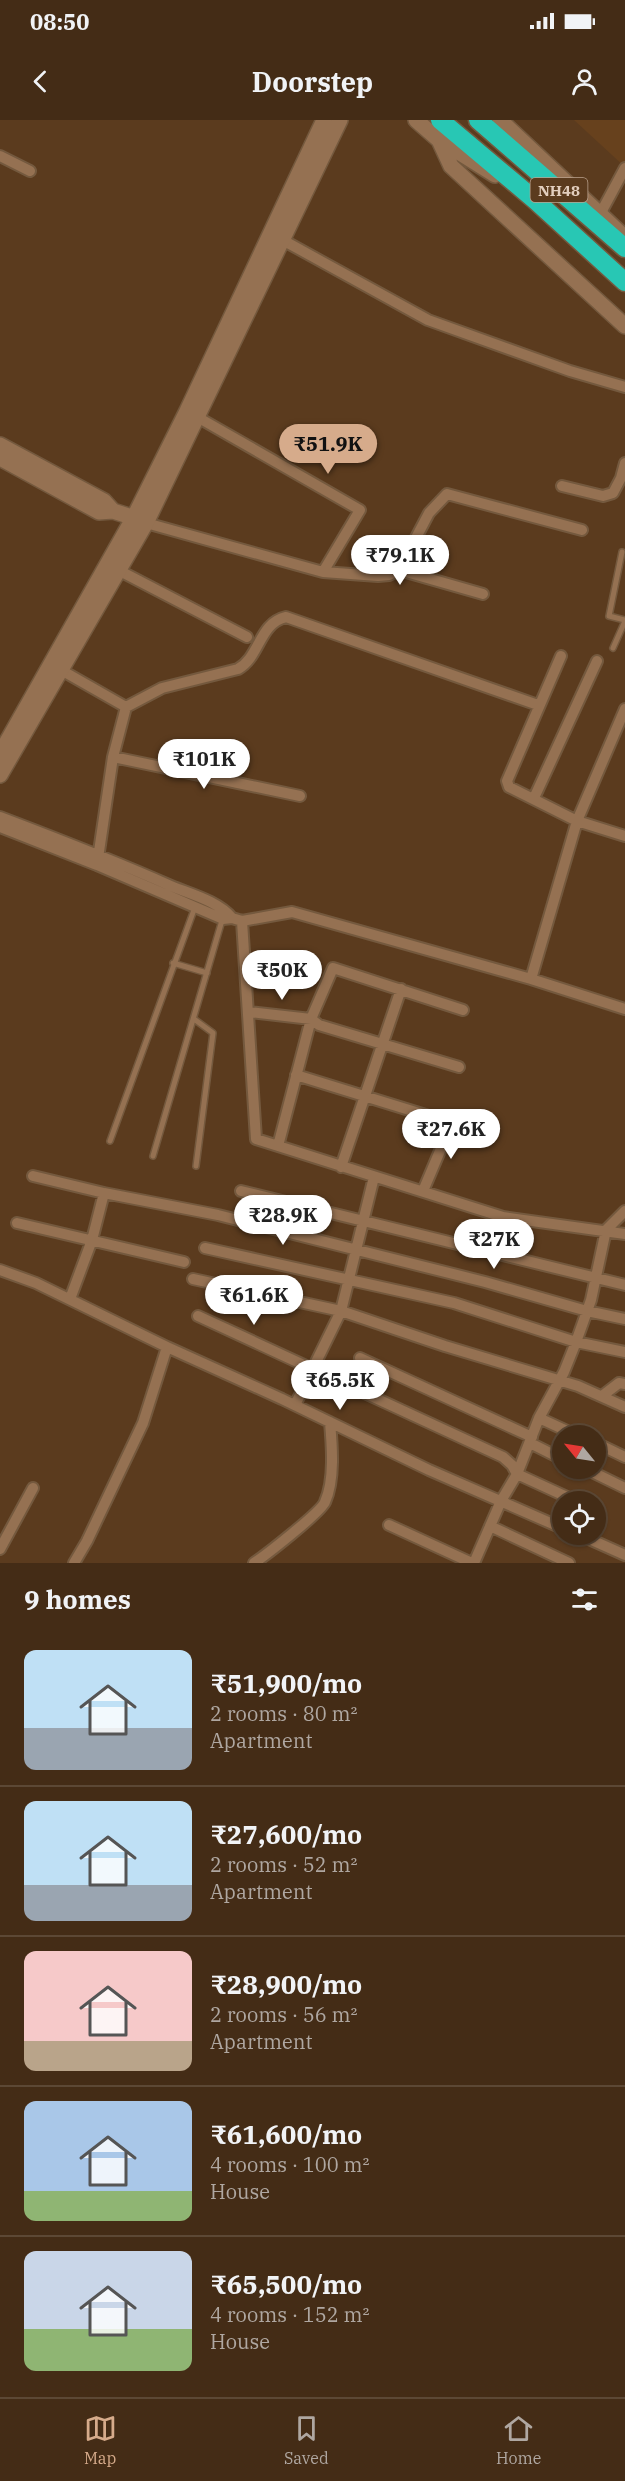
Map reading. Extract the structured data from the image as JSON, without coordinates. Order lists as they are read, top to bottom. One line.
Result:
{"streets":{"highway":["NH48"]},"north":"top left","page":{"status":"08:50","header":"Doorstep","price":["₹51.9K","₹79.1K","₹101K","₹50K","₹27.6K","₹28.9K","₹27K","₹61.6K","₹65.5K"],"heading":"9 homes","list":[{"name":"₹51,900/mo","note":"2 rooms · 80 m² · Apartment"},{"name":"₹27,600/mo","note":"2 rooms · 52 m² · Apartment"},{"name":"₹28,900/mo","note":"2 rooms · 56 m² · Apartment"},{"name":"₹61,600/mo","note":"4 rooms · 100 m² · House"},{"name":"₹65,500/mo","note":"4 rooms · 152 m² · House"}],"tabs":["Map","Saved","Home"]}}
